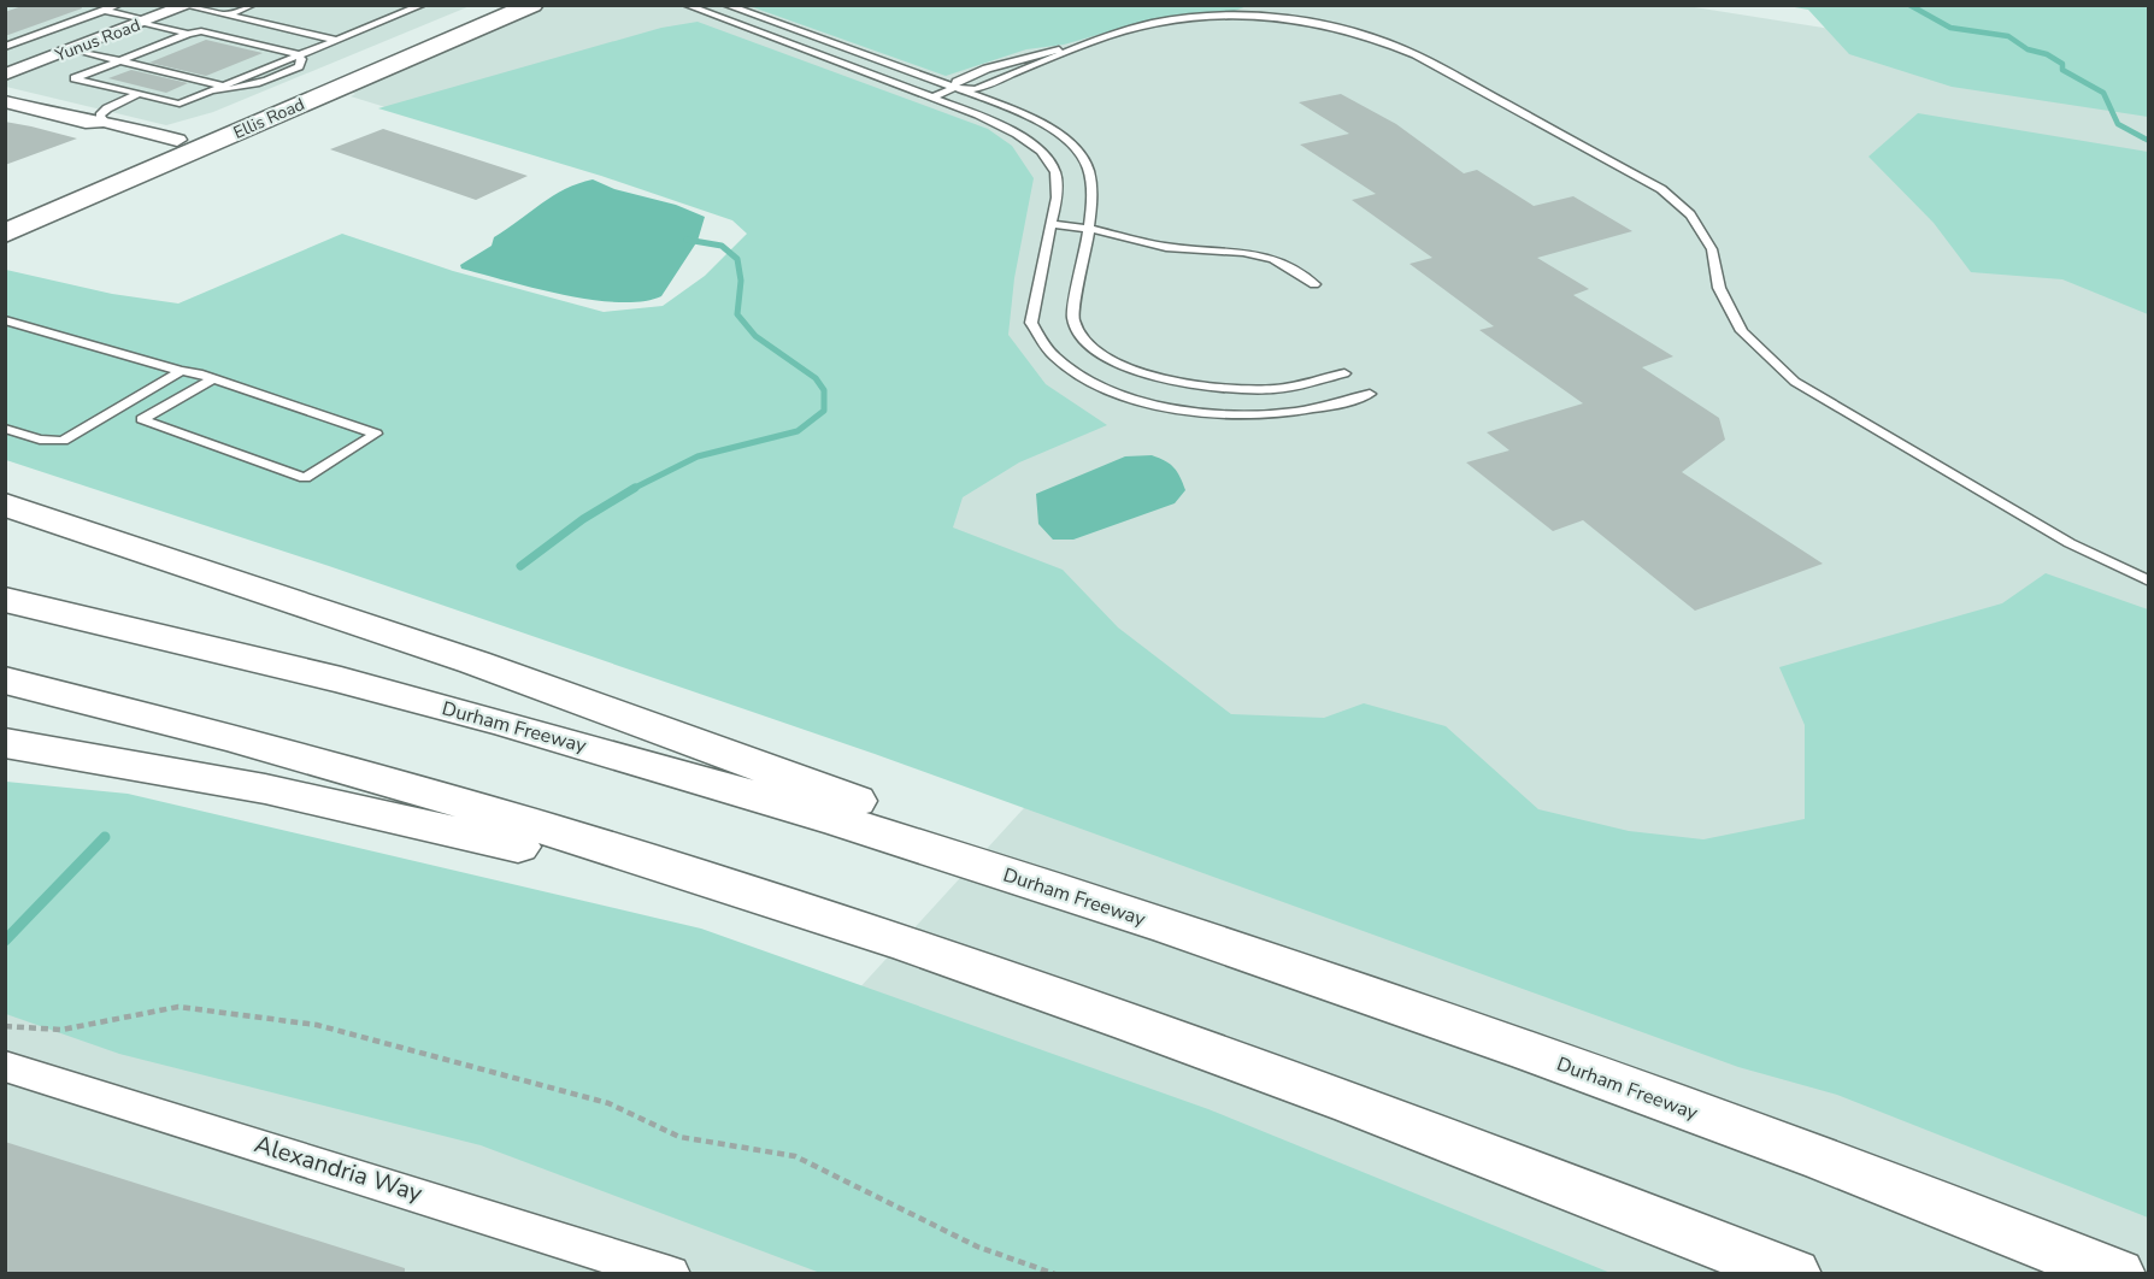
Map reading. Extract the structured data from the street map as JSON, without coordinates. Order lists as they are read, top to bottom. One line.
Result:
{"streets":{"main road":["Ellis Road","Durham Freeway"],"street":["Yunus Road","Alexandria Way"]}}
